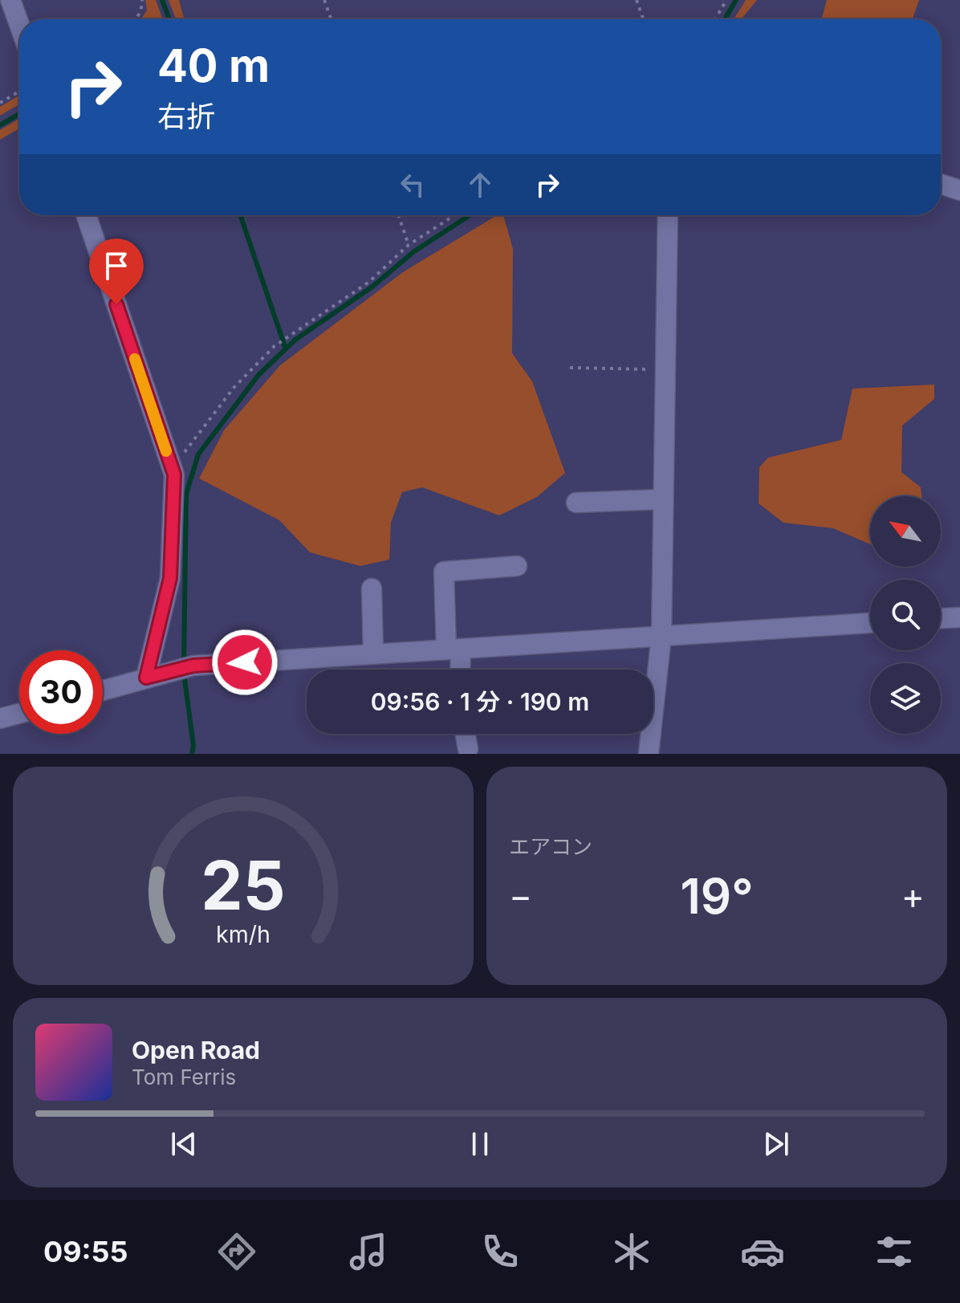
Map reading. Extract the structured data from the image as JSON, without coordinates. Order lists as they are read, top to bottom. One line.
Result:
{"north":"top left","page":{"turn":["40 m","右折"],"limit":"30","trip":"09:56 · 1 分 · 190 m","tile":"エアコン","heat":["−","19°","+"],"song":["Open Road","Tom Ferris"],"tabs":"09:55","gauge":["25","km/h"]}}
